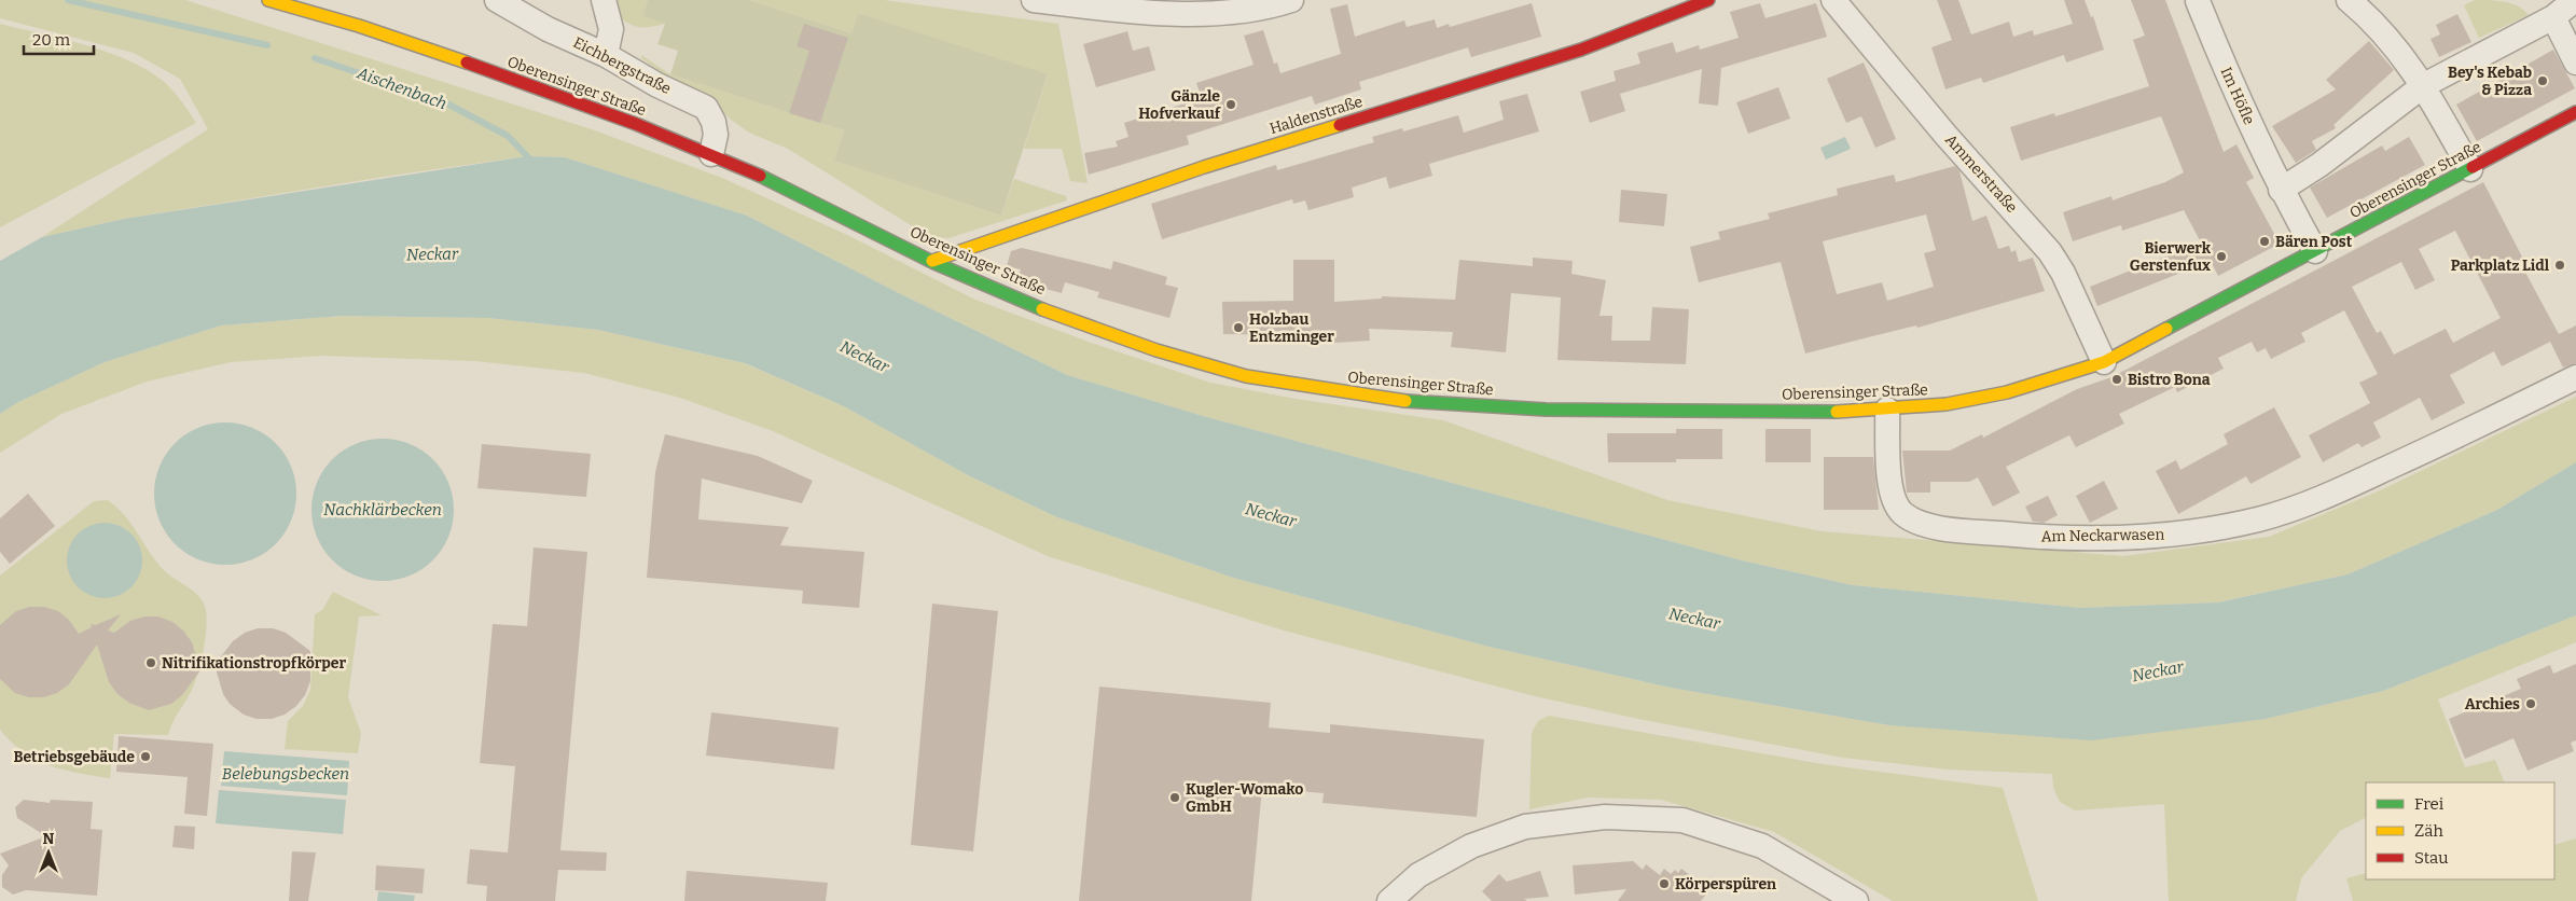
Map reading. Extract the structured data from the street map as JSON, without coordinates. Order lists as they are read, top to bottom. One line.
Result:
{"streets":{"street":["Eichbergstraße","Oberensinger Straße","Im Höfle","Haldenstraße","Ammerstraße","Am Neckarwasen"]},"crossings":[["Eichbergstraße","Oberensinger Straße"],["Oberensinger Straße","Im Höfle"],["Oberensinger Straße","Haldenstraße"],["Oberensinger Straße","Ammerstraße"],["Oberensinger Straße","Am Neckarwasen"]],"water":["Aischenbach","Neckar","Nachklärbecken","Belebungsbecken"],"places":["Bey's Kebab & Pizza","Gänzle Hofverkauf","Bären Post","Bierwerk Gerstenfux","Parkplatz Lidl","Holzbau Entzminger","Bistro Bona","Nitrifikationstropfkörper","Archies","Betriebsgebäude","Kugler-Womako GmbH","Körperspüren"],"legend":["Frei","Zäh","Stau"],"scale_bar":"20 m","north":"top"}
